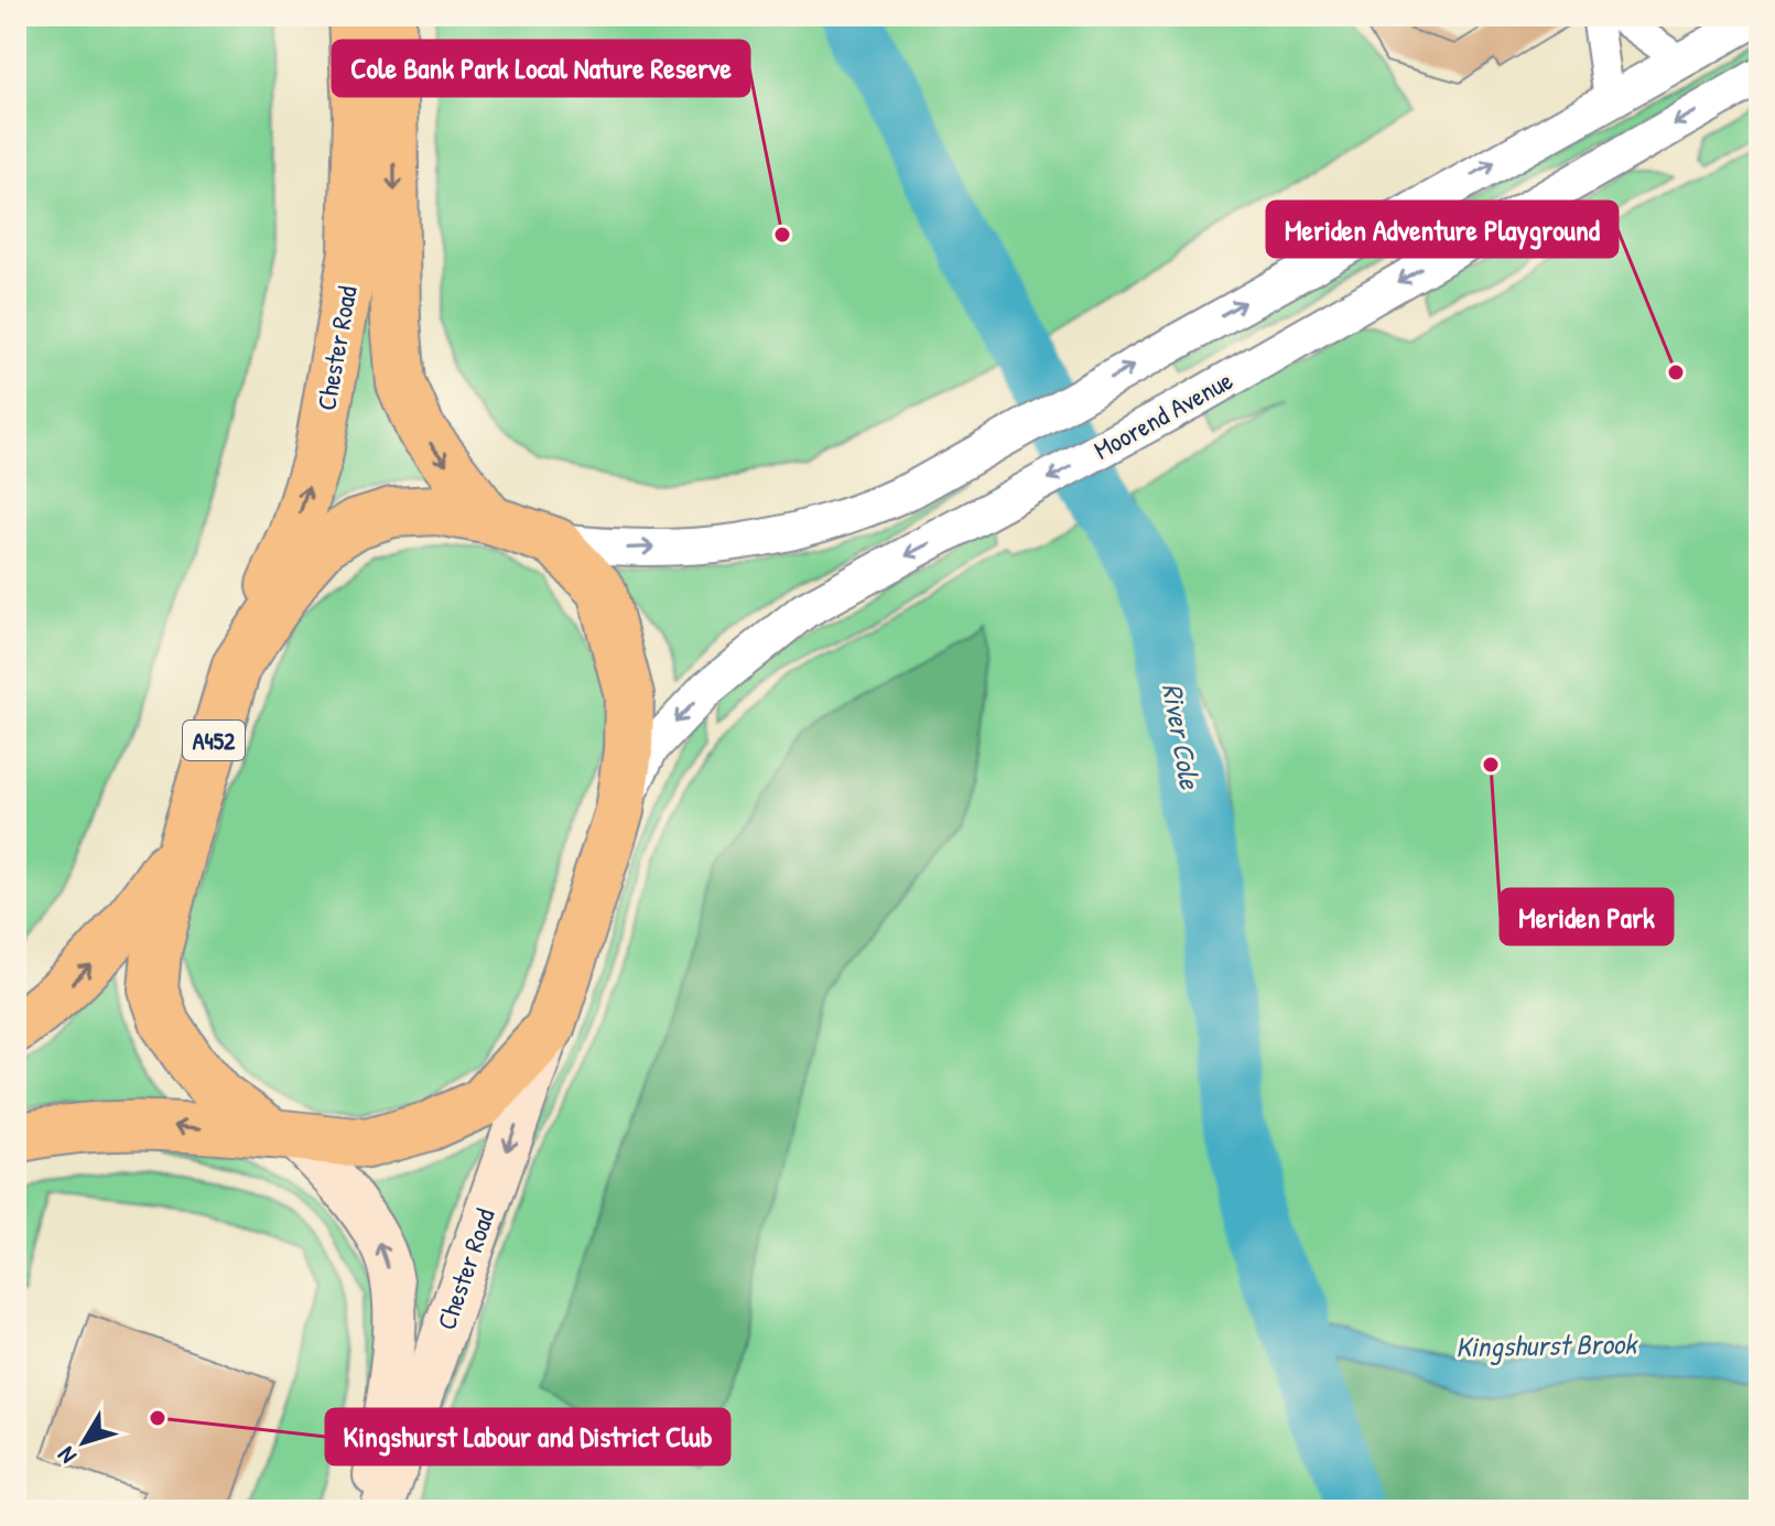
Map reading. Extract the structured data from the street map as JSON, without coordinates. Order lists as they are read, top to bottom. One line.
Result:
{"streets":{"highway":["Chester Road","A452"],"street":["Moorend Avenue"]},"crossings":[["Chester Road","A452"],["Moorend Avenue","A452"]],"water":["River Cole","Kingshurst Brook"],"places":["Cole Bank Park Local Nature Reserve","Meriden Adventure Playground","Meriden Park","Kingshurst Labour and District Club"],"north":"bottom left"}
